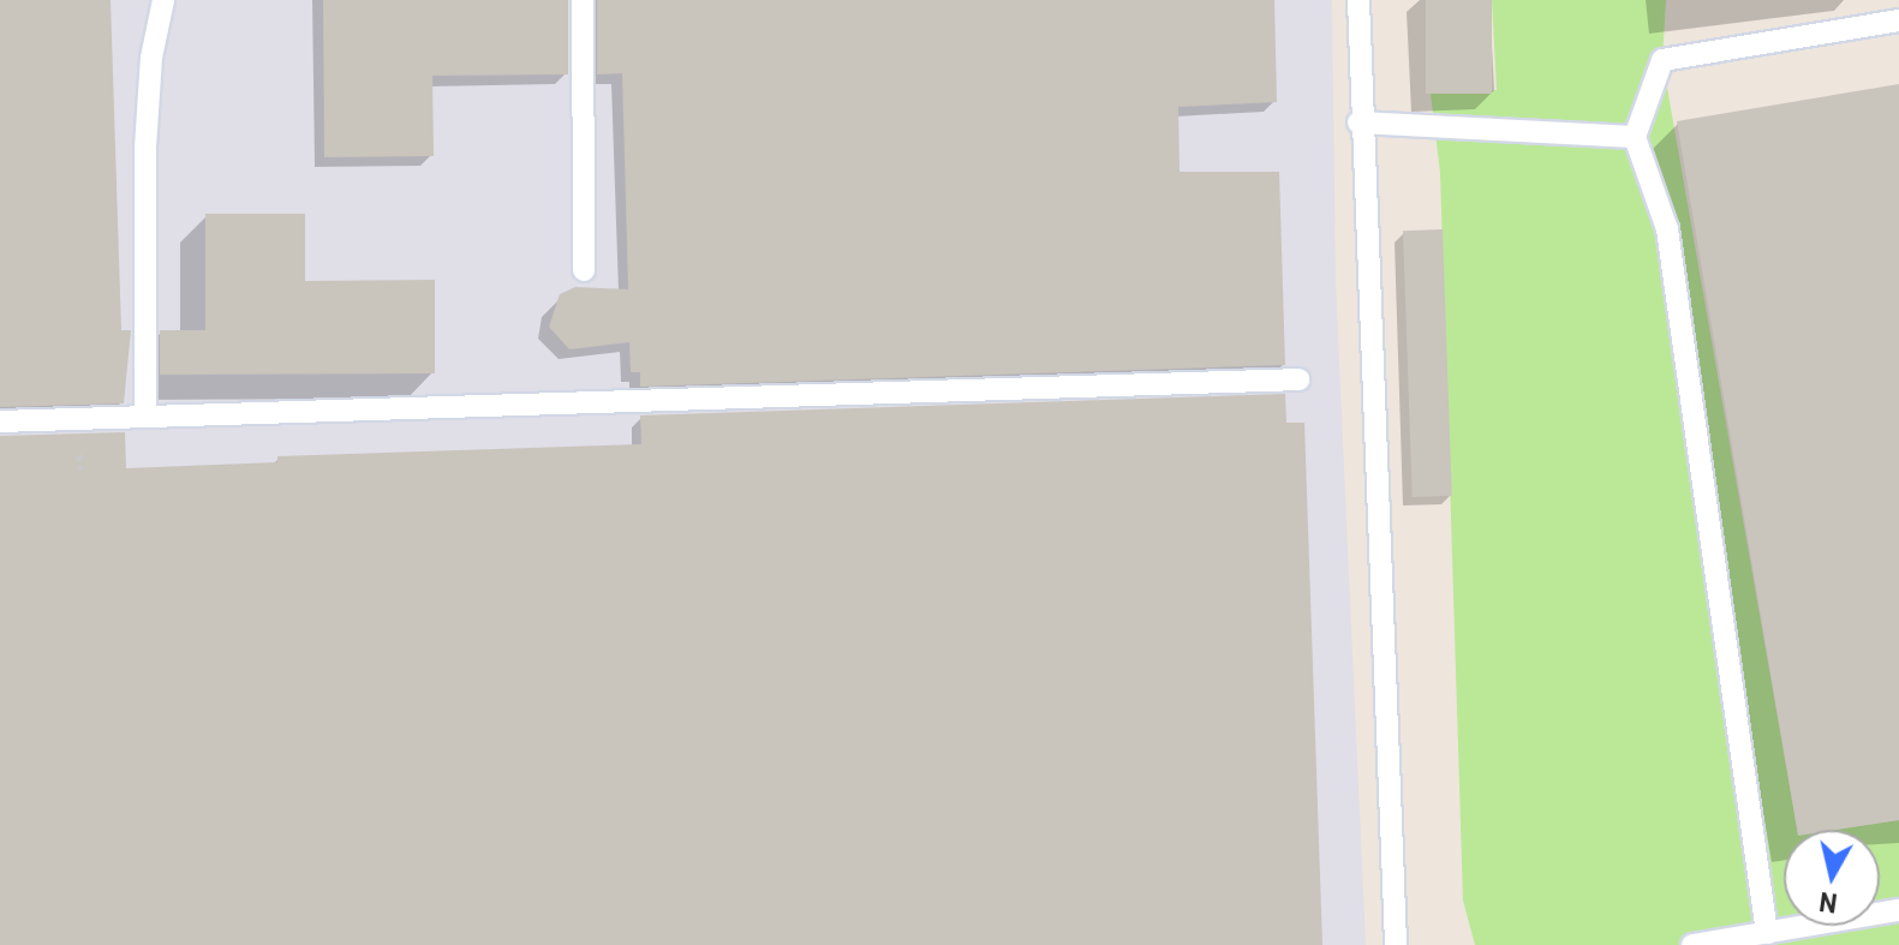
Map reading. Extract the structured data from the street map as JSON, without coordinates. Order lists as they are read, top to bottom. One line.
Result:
{"north":"bottom"}
